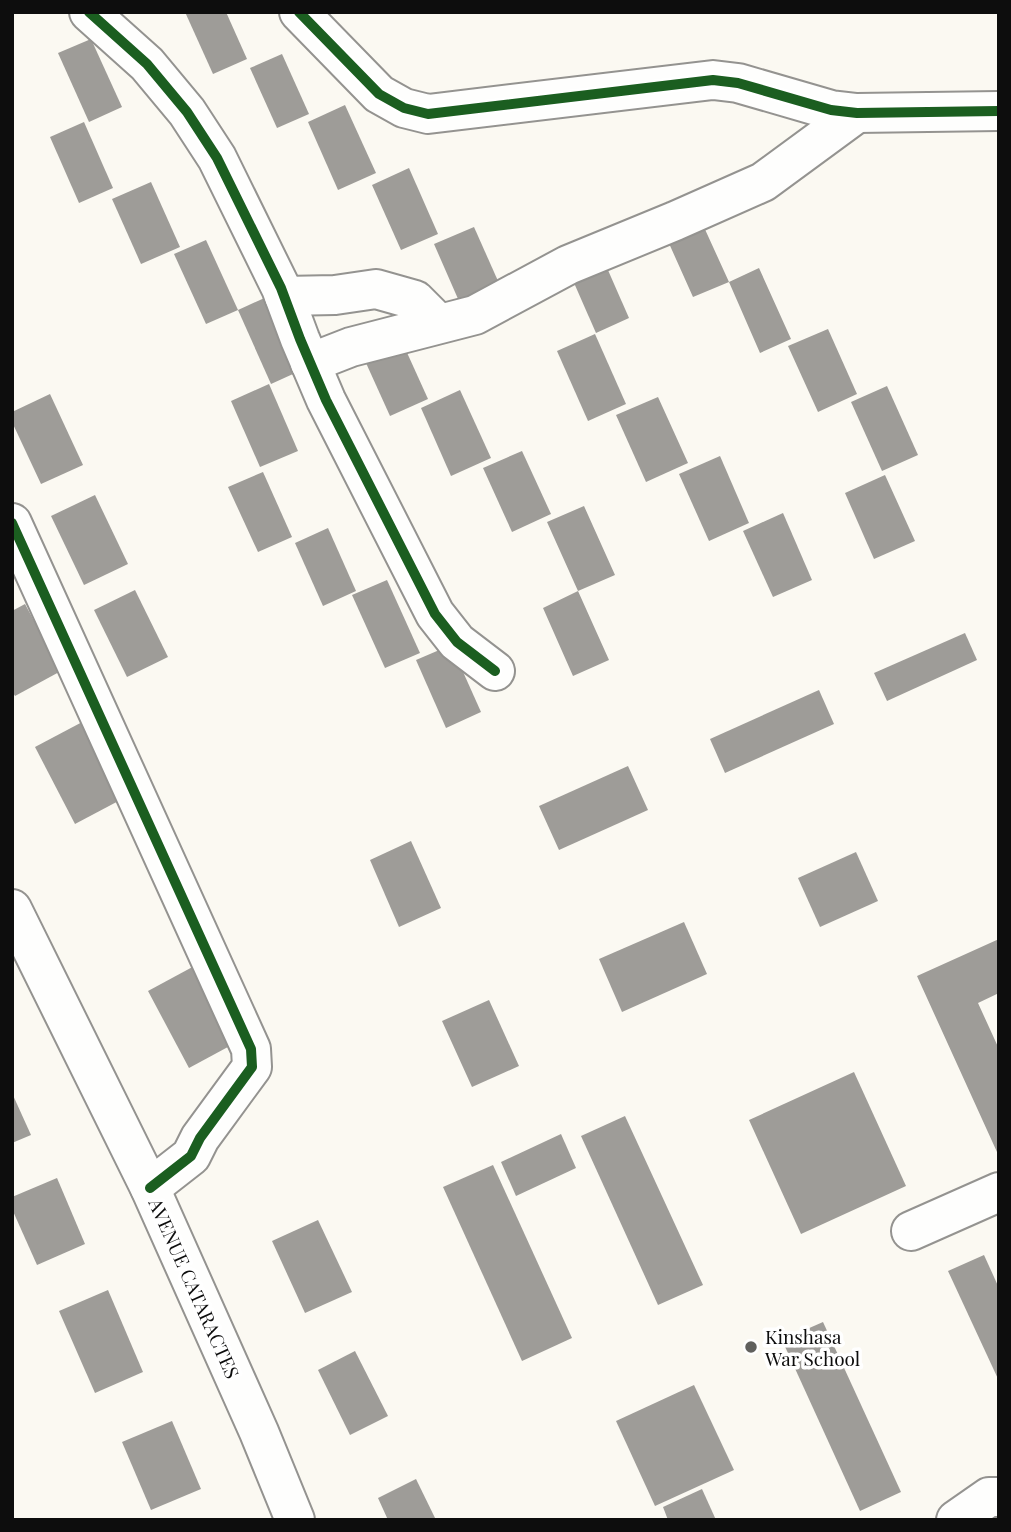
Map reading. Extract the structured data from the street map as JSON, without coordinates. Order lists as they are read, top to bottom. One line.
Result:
{"streets":{"street":["AVENUE CATARACTES"]},"places":["Kinshasa War School"]}
